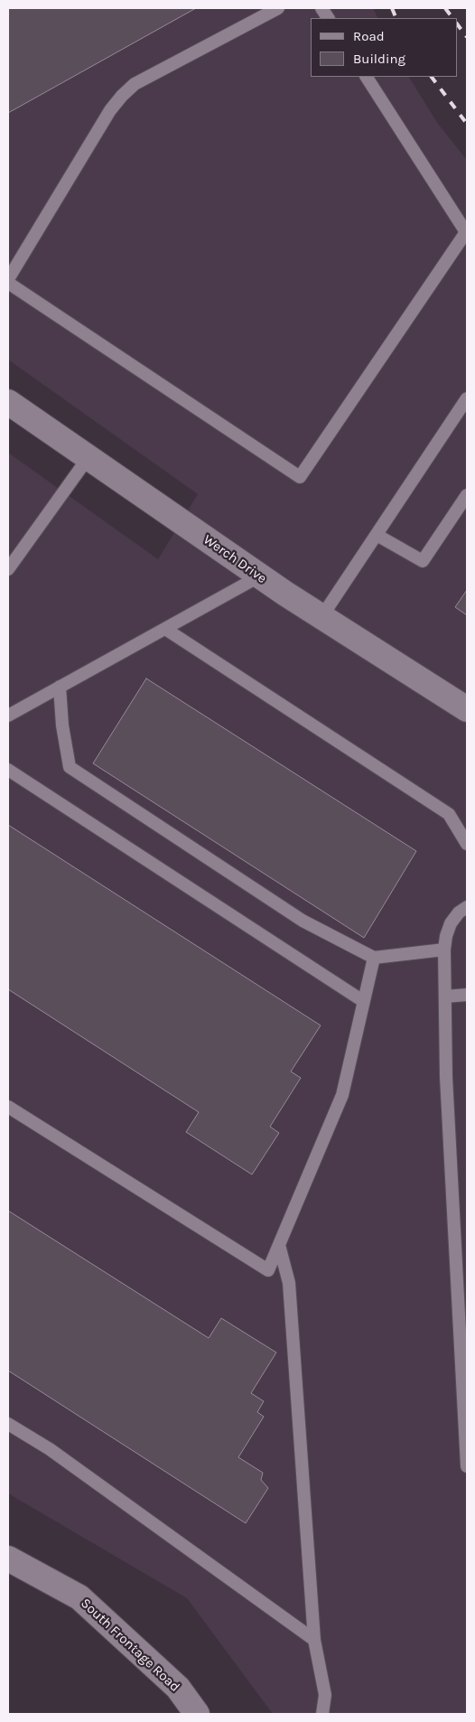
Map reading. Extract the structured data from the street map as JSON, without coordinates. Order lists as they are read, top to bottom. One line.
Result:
{"streets":{"street":["Werch Drive","South Frontage Road"]},"legend":["Road","Building"]}
